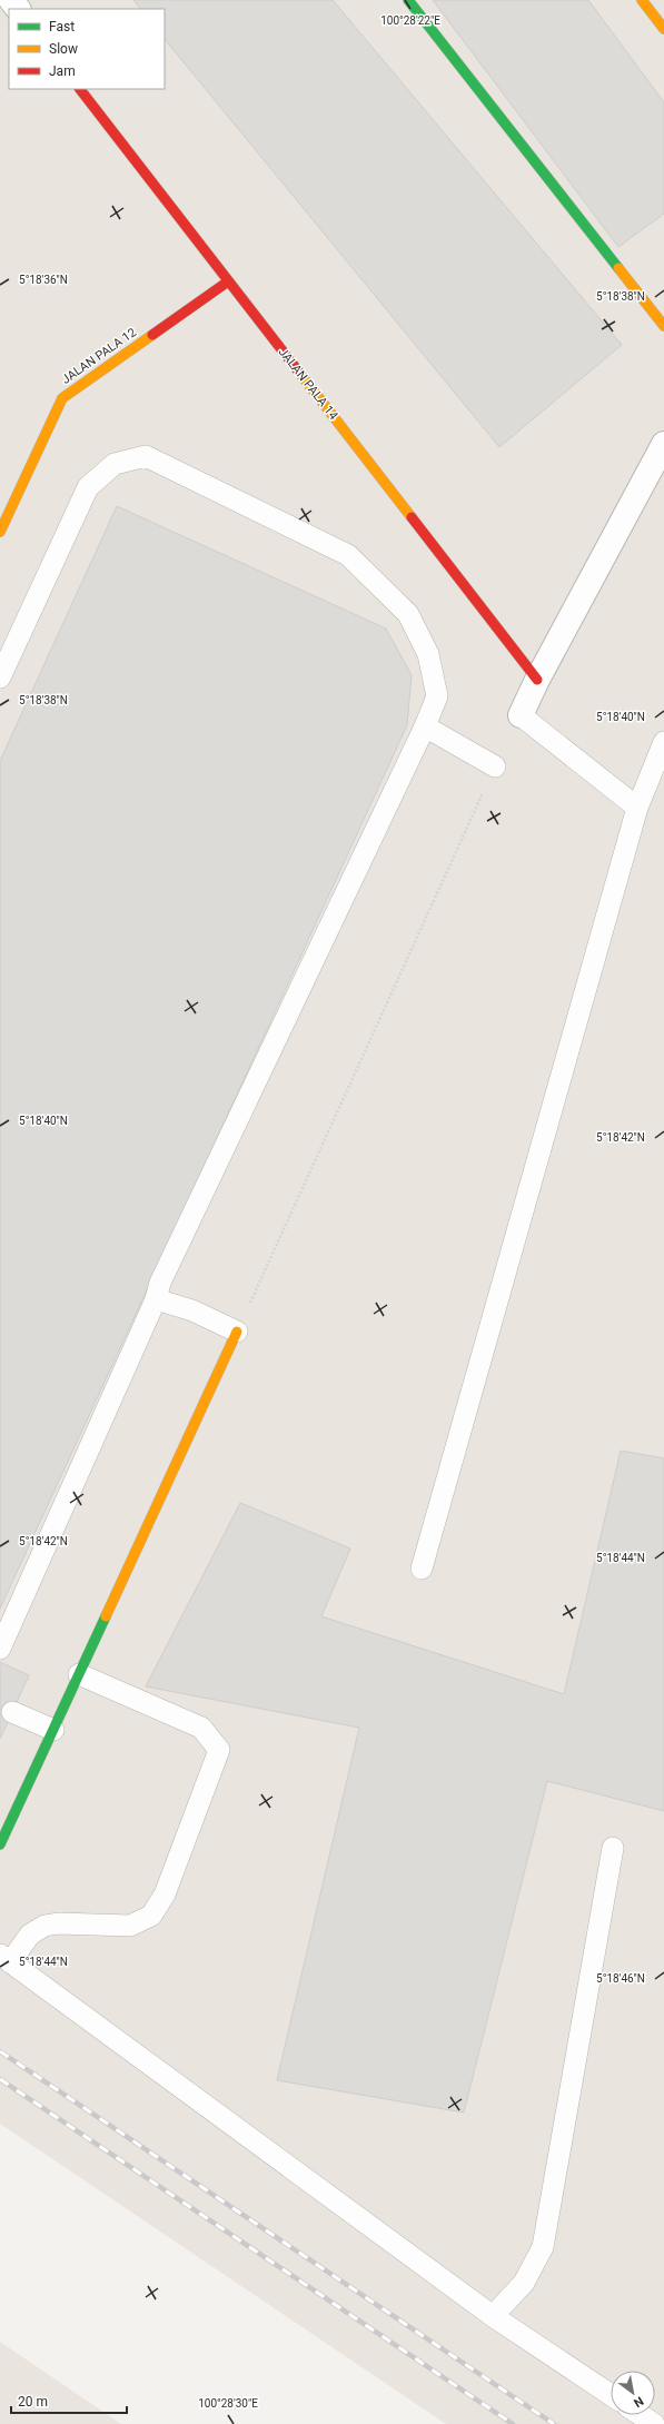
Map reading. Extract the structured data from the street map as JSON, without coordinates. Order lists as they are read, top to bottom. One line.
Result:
{"streets":{"street":["JALAN PALA 12","JALAN PALA 14"]},"crossings":[["JALAN PALA 12","JALAN PALA 14"]],"legend":["Fast","Slow","Jam"],"scale_bar":"20 m","north":"bottom right","coordinates":["100°28'22\"E","5°18'36\"N","5°18'38\"N","5°18'40\"N","5°18'42\"N","5°18'44\"N","5°18'46\"N","100°28'30\"E"]}
